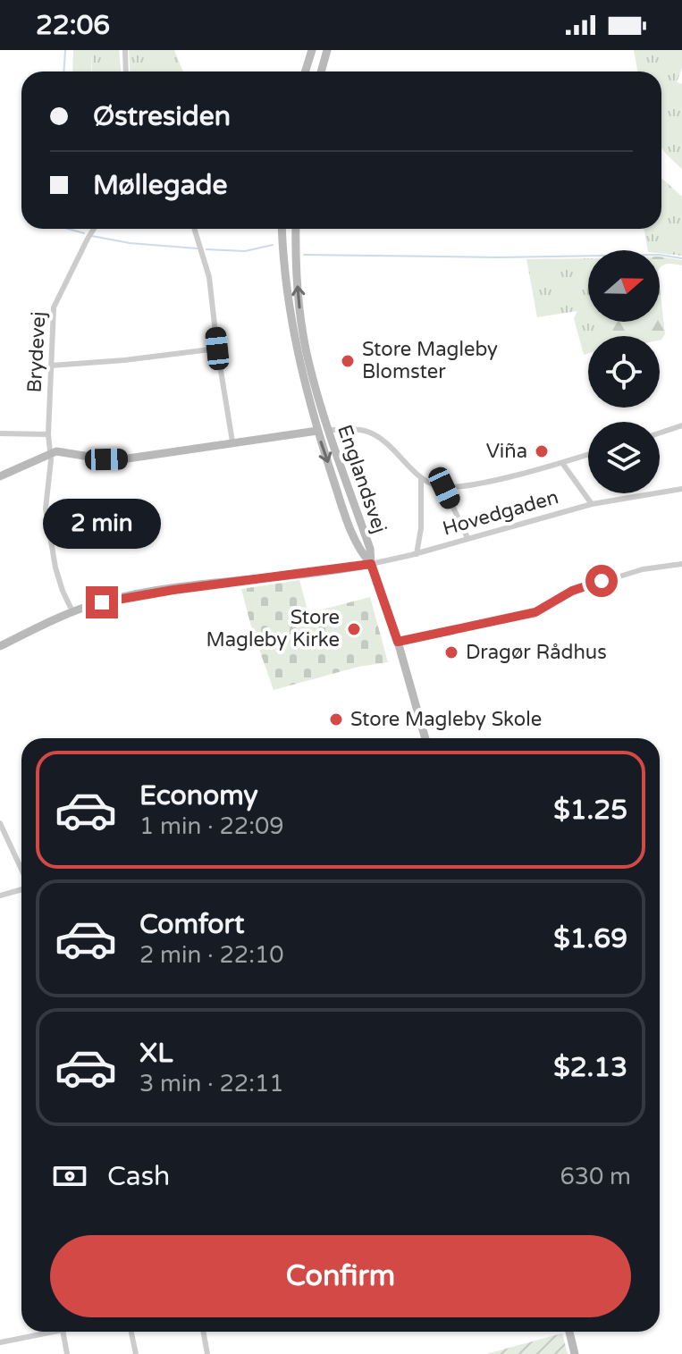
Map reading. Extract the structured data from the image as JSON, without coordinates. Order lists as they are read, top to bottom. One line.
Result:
{"streets":{"main road":["Englandsvej"],"street":["Brydevej","Hovedgaden"]},"crossings":[["Englandsvej","Hovedgaden"]],"places":["Store Magleby Blomster","Viña","Store Magleby Kirke","Dragør Rådhus","Store Magleby Skole"],"north":"right","page":{"status":"22:06","banner":["Østresiden","Møllegade"],"bubble":"2 min","list":[{"name":"Economy","note":"1 min · 22:09","value":"$1.25"},{"name":"Comfort","note":"2 min · 22:10","value":"$1.69"},{"name":"XL","note":"3 min · 22:11","value":"$2.13"}],"pay":["Cash","630 m"],"buttons":"Confirm"}}
